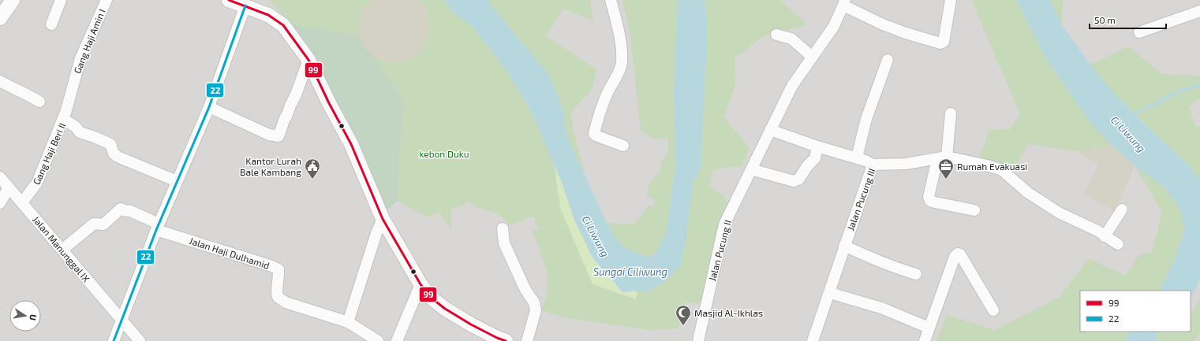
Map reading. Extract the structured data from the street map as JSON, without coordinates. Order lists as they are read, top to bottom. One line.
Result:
{"streets":{"street":["Gang Haji Amin I","Gang Haji Beri II","Jalan Pucung III","Jalan Manunggal IX","Jalan Pucung II","Jalan Haji Dulhamid"]},"crossings":[["Gang Haji Amin I","Gang Haji Beri II"],["Gang Haji Beri II","Jalan Manunggal IX"]],"water":["Ci Liwung","Sungai Ciliwung"],"parks":["kebon Duku"],"places":{"public building":["Kantor Lurah Bale Kambang"],"office":["Rumah Evakuasi"],"mosque":["Masjid Al-Ikhlas"]},"lines":["transit line 99","transit line 22"],"legend":["99","22"],"scale_bar":"50 m","north":"right"}
